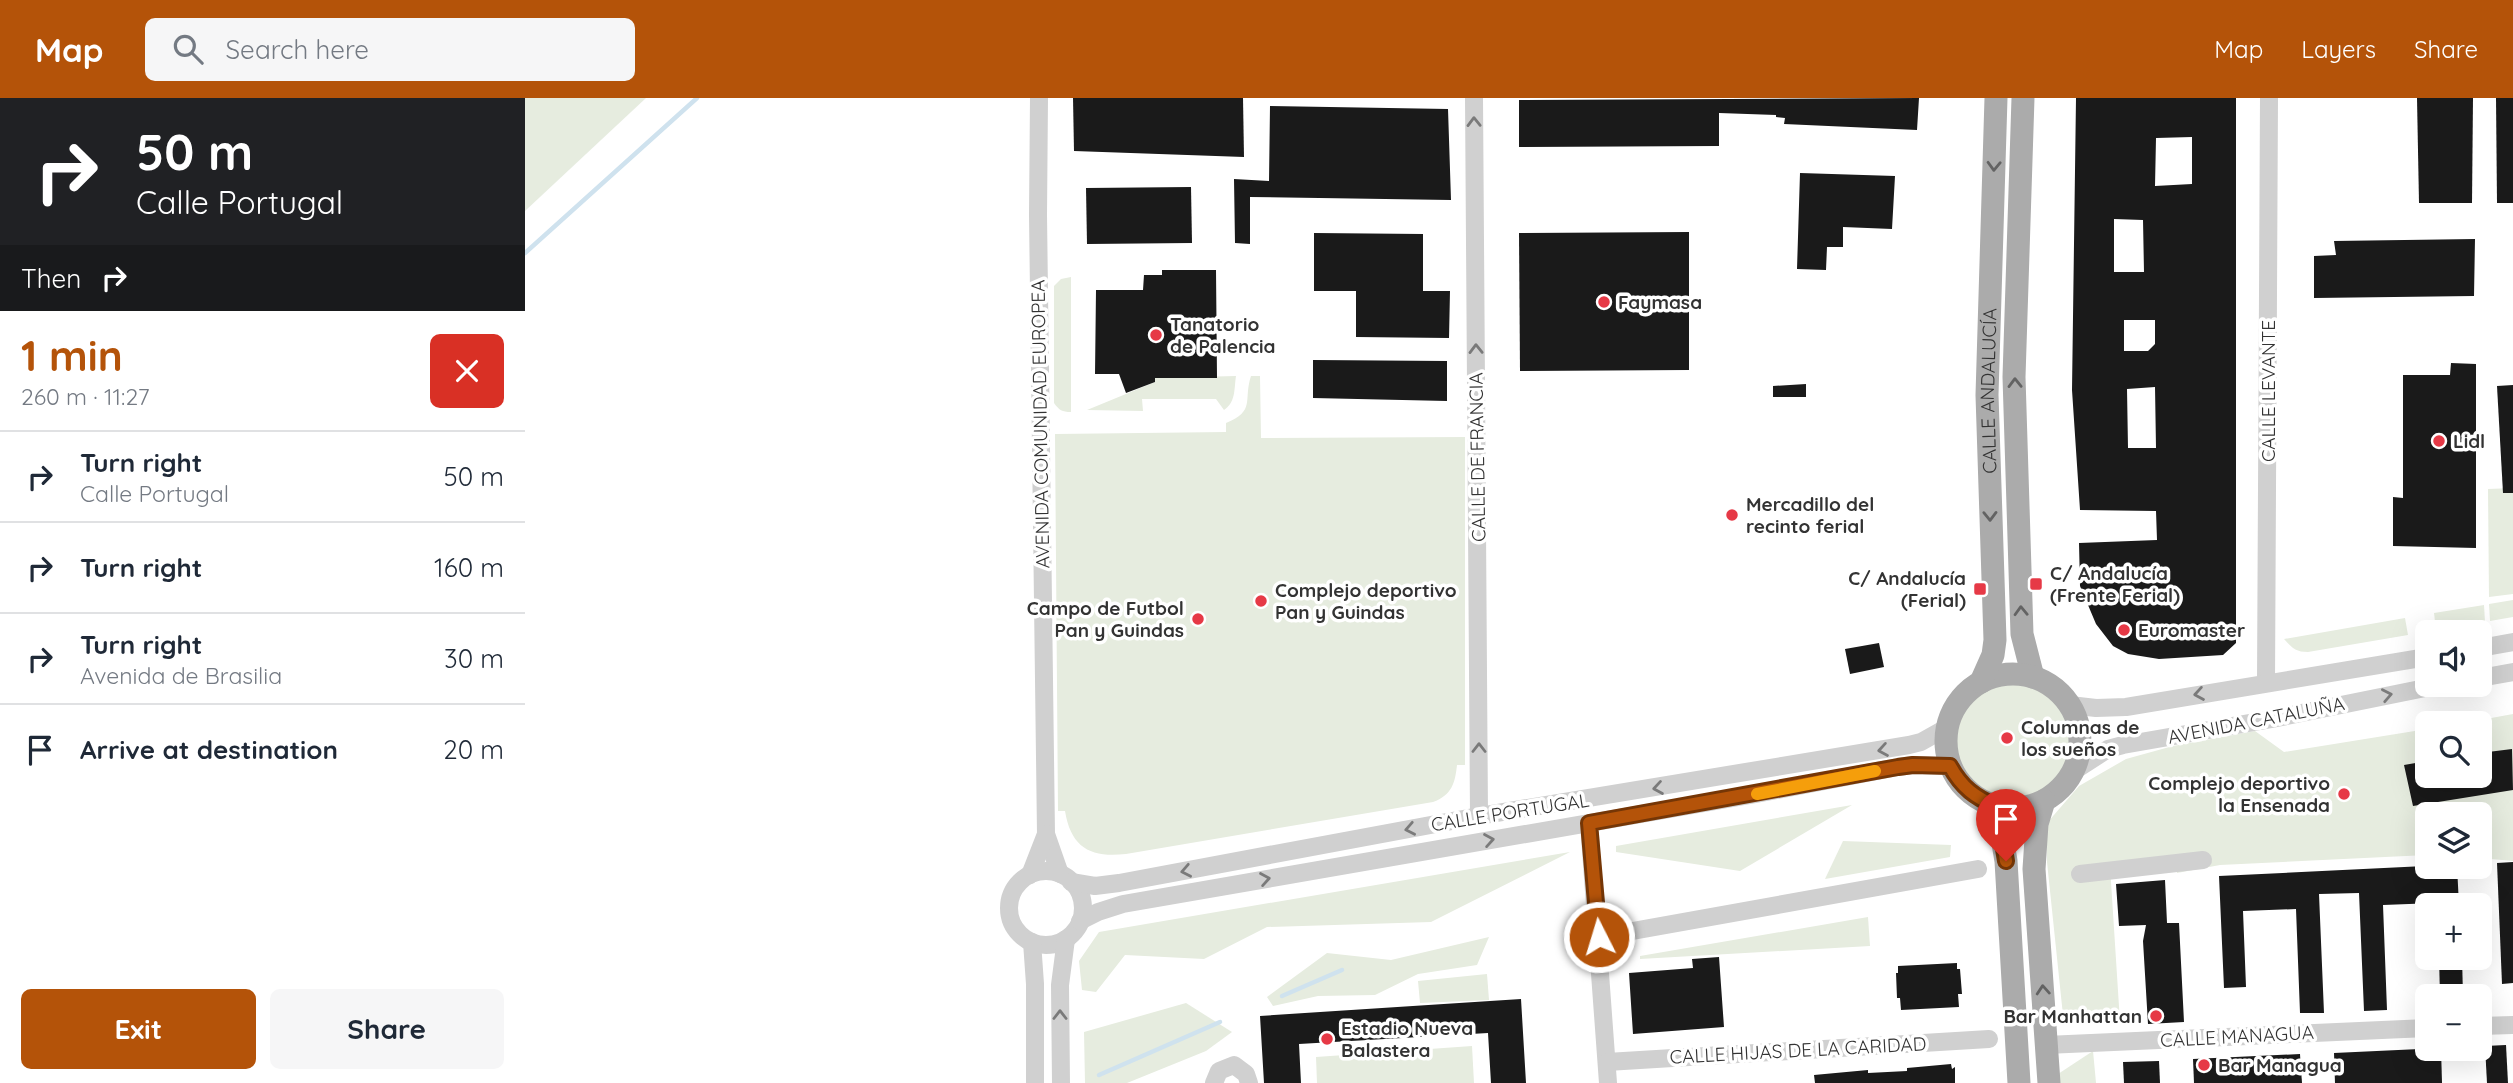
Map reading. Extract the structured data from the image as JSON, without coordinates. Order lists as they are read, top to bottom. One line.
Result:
{"streets":{"main road":["CALLE ANDALUCÍA"],"street":["CALLE LEVANTE","AVENIDA COMUNIDAD EUROPEA","CALLE DE FRANCIA","AVENIDA CATALUÑA","CALLE PORTUGAL","CALLE MANAGUA","CALLE HIJAS DE LA CARIDAD"]},"crossings":[["CALLE ANDALUCÍA","AVENIDA CATALUÑA"],["CALLE ANDALUCÍA","CALLE PORTUGAL"],["CALLE LEVANTE","AVENIDA CATALUÑA"],["AVENIDA COMUNIDAD EUROPEA","CALLE PORTUGAL"],["CALLE DE FRANCIA","CALLE PORTUGAL"],["AVENIDA CATALUÑA","CALLE PORTUGAL"]],"one_way":["CALLE DE FRANCIA"],"places":{"other":["Faymasa","Tanatorio de Palencia","Lidl","Mercadillo del recinto ferial","Complejo deportivo Pan y Guindas","Campo de Futbol Pan y Guindas","Euromaster","Columnas de los sueños","Complejo deportivo la Ensenada","Bar Manhattan","Estadio Nueva Balastera","Bar Managua"],"transit":["C/ Andalucía (Frente Ferial)","C/ Andalucía (Ferial)"]},"page":{"header":"Map","search":"Search here","nav":["Map","Layers","Share"],"turn":["50 m","Calle Portugal"],"then":"Then","heading":["1 min","260 m · 11:27"],"list":[{"name":"Turn right","note":"Calle Portugal","value":"50 m"},{"name":"Turn right","value":"160 m"},{"name":"Turn right","note":"Avenida de Brasilia","value":"30 m"},{"name":"Arrive at destination","value":"20 m"}],"map_buttons":["+","−"],"buttons":["Exit","Share"]}}
